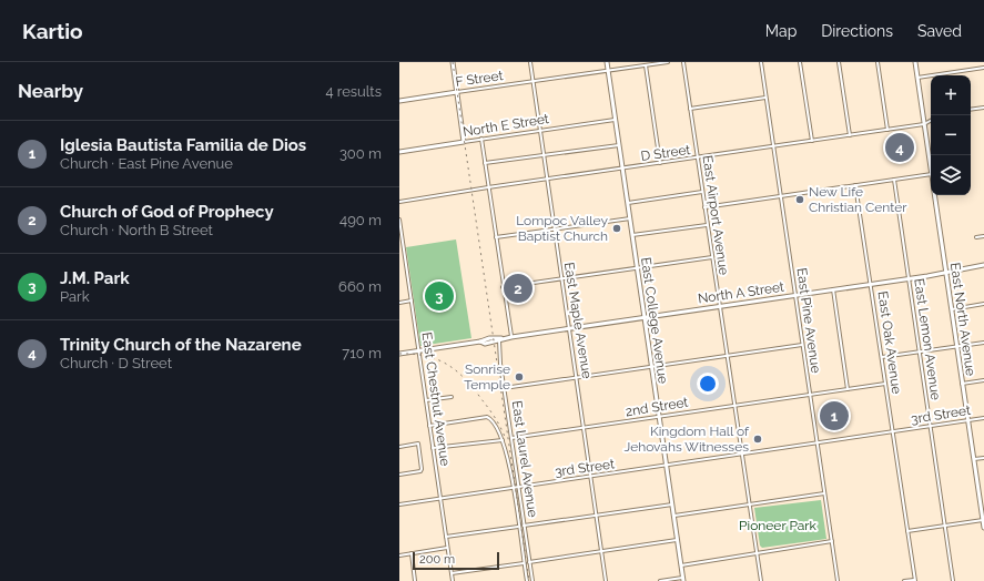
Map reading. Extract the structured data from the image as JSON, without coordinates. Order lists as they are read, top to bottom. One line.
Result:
{"streets":{"street":["F Street","North E Street","D Street","East Airport Avenue","North A Street","East North Avenue","East Maple Avenue","East College Avenue","East Pine Avenue","East Lemon Avenue","East Oak Avenue","East Chestnut Avenue","2nd Street","3rd Street","East Laurel Avenue"]},"crossings":[["F Street","East Maple Avenue"],["F Street","East College Avenue"],["North E Street","East Maple Avenue"],["North E Street","East College Avenue"],["D Street","East Airport Avenue"],["D Street","East North Avenue"],["D Street","East Maple Avenue"],["D Street","East College Avenue"],["D Street","East Pine Avenue"],["East Airport Avenue","North A Street"],["East Airport Avenue","2nd Street"],["East Airport Avenue","3rd Street"],["North A Street","East North Avenue"],["North A Street","East Maple Avenue"],["North A Street","East College Avenue"],["North A Street","East Pine Avenue"],["North A Street","East Lemon Avenue"],["North A Street","East Oak Avenue"],["North A Street","East Chestnut Avenue"],["North A Street","East Laurel Avenue"],["East North Avenue","3rd Street"],["East Maple Avenue","2nd Street"],["East Maple Avenue","3rd Street"],["East College Avenue","2nd Street"],["East College Avenue","3rd Street"],["East Pine Avenue","2nd Street"],["East Pine Avenue","3rd Street"],["East Lemon Avenue","3rd Street"],["East Oak Avenue","2nd Street"],["East Oak Avenue","3rd Street"],["East Chestnut Avenue","3rd Street"],["East Chestnut Avenue","East Laurel Avenue"],["2nd Street","East Laurel Avenue"],["3rd Street","East Laurel Avenue"]],"parks":["Pioneer Park"],"places":["New Life Christian Center","Lompoc Valley Baptist Church","Sonrise Temple","Kingdom Hall of Jehovahs Witnesses"],"scale_bar":"200 m","page":{"header":"Kartio","nav":["Map","Directions","Saved"],"heading":["Nearby","4 results"],"map_buttons":["+","−"],"list":[{"mark":"1","name":"Iglesia Bautista Familia de Dios","note":"Church · East Pine Avenue","value":"300 m"},{"mark":"2","name":"Church of God of Prophecy","note":"Church · North B Street","value":"490 m"},{"mark":"3","name":"J.M. Park","note":"Park","value":"660 m"},{"mark":"4","name":"Trinity Church of the Nazarene","note":"Church · D Street","value":"710 m"}],"pins":["4","2","3","1"],"scale":"200 m"}}
